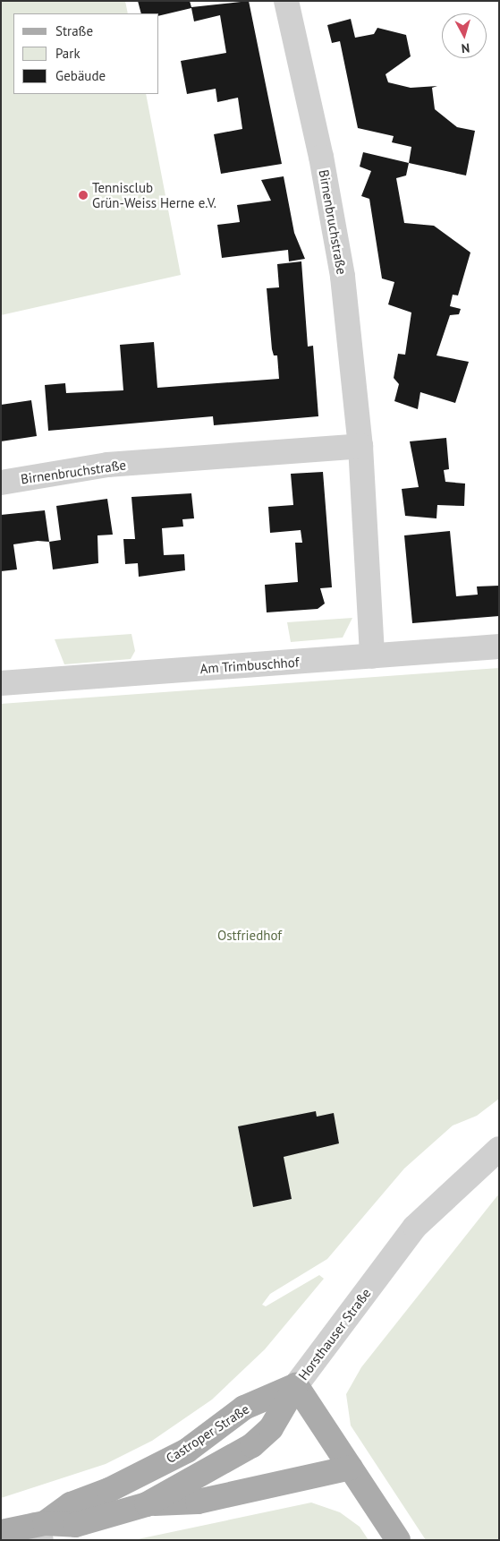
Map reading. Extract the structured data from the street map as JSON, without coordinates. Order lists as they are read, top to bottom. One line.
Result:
{"streets":{"main road":["Horsthauser Straße","Castroper Straße"],"street":["Birnenbruchstraße","Am Trimbuschhof"]},"crossings":[["Birnenbruchstraße","Am Trimbuschhof"],["Horsthauser Straße","Castroper Straße"]],"parks":["Ostfriedhof"],"places":["Tennisclub Grün-Weiss Herne e.V."],"legend":["Straße","Park","Gebäude"],"north":"bottom"}
